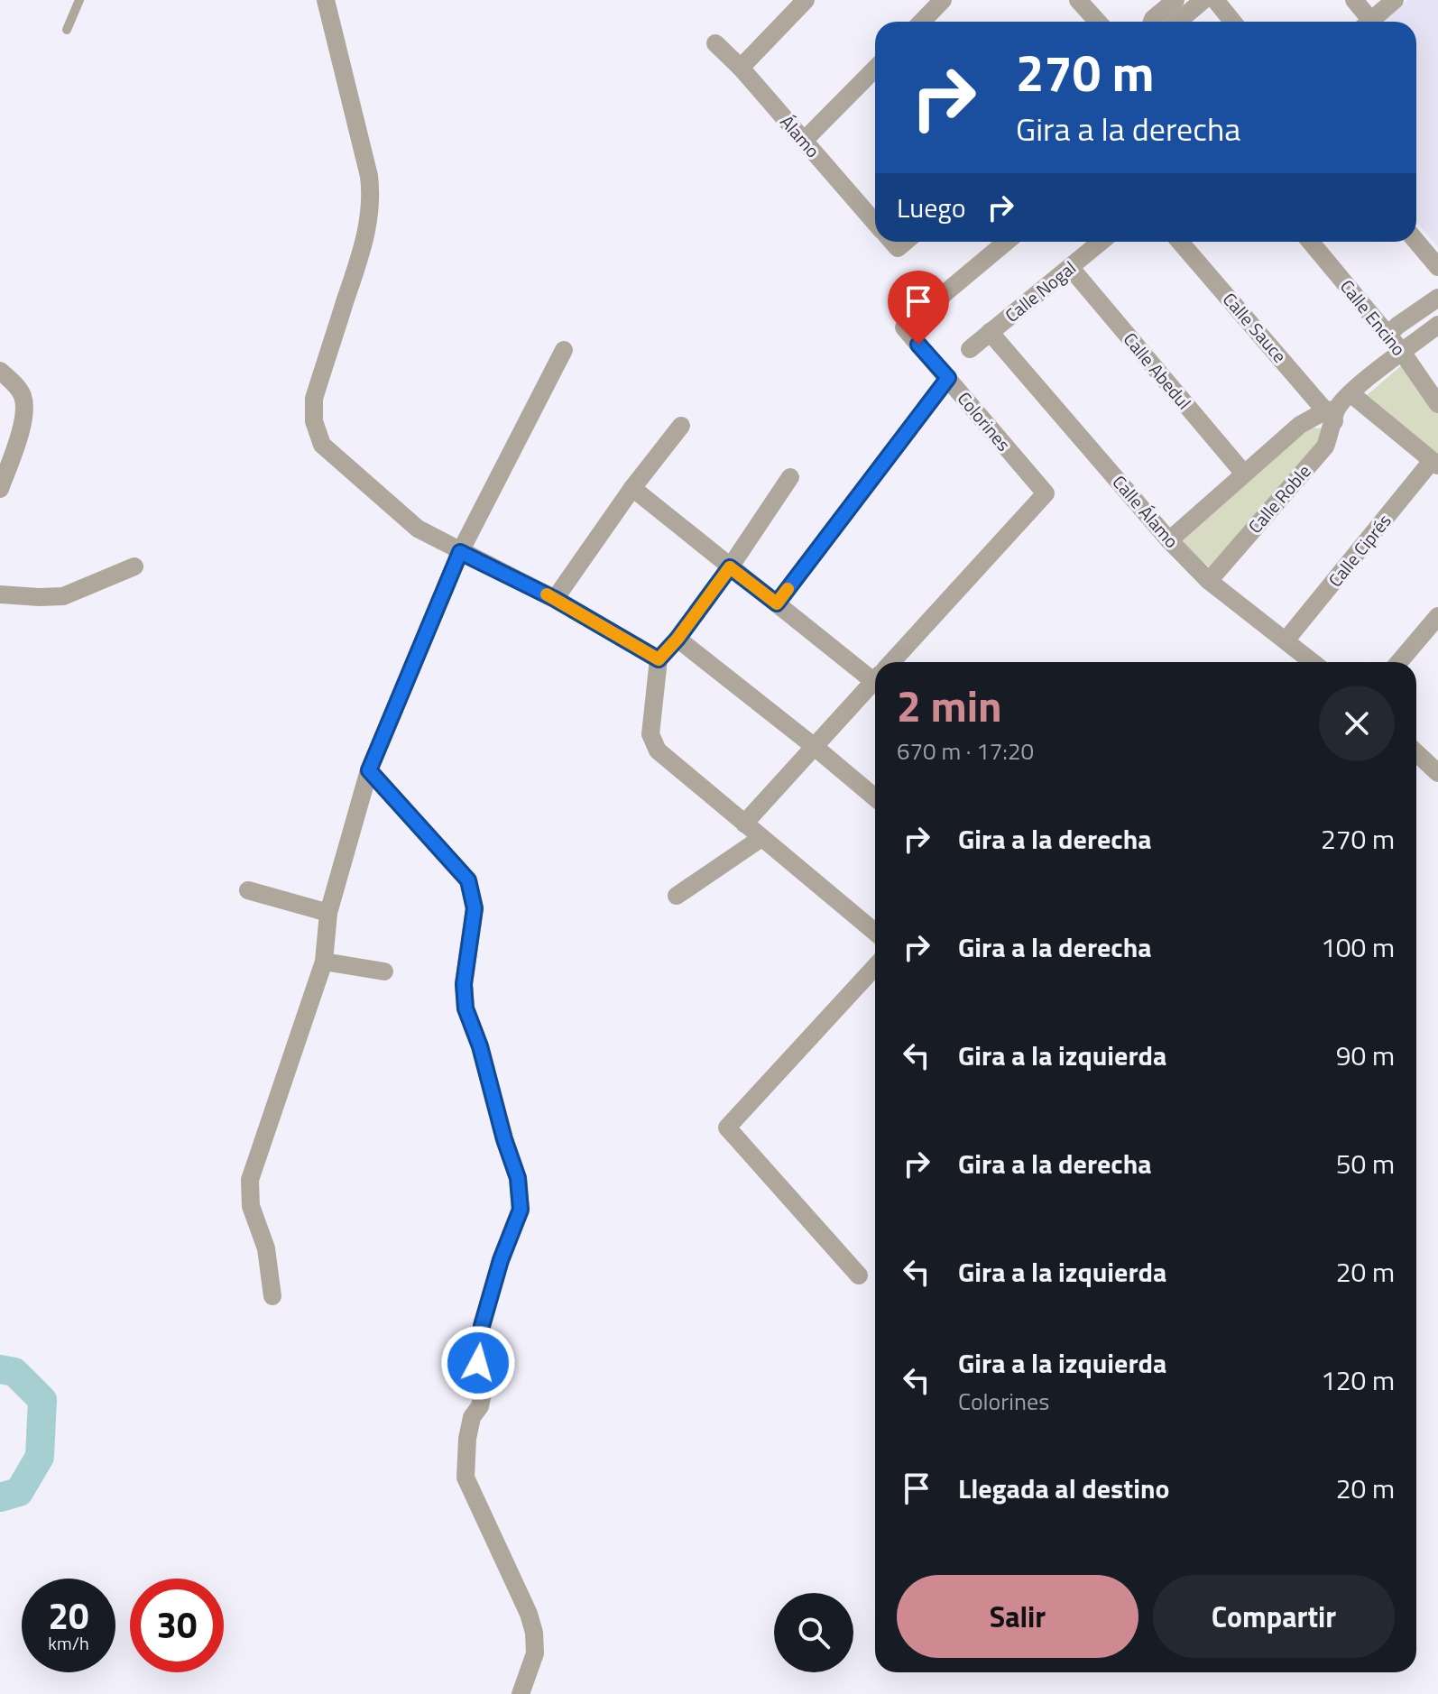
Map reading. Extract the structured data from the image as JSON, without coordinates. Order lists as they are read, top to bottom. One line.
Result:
{"streets":{"street":["Álamo","Calle Nogal","Calle Encino","Calle Sauce","Calle Abedul","Colorines","Calle Roble","Calle Álamo","Calle Ciprés"]},"crossings":[["Calle Nogal","Calle Abedul"],["Calle Nogal","Calle Álamo"],["Calle Encino","Calle Roble"],["Calle Sauce","Calle Roble"],["Calle Abedul","Calle Roble"],["Calle Roble","Calle Álamo"],["Calle Álamo","Calle Ciprés"]],"page":{"turn":["270 m","Gira a la derecha"],"then":"Luego","heading":["2 min","670 m · 17:20"],"list":[{"name":"Gira a la derecha","value":"270 m"},{"name":"Gira a la derecha","value":"100 m"},{"name":"Gira a la izquierda","value":"90 m"},{"name":"Gira a la derecha","value":"50 m"},{"name":"Gira a la izquierda","value":"20 m"},{"name":"Gira a la izquierda","note":"Colorines","value":"120 m"},{"name":"Llegada al destino","value":"20 m"}],"buttons":["Salir","Compartir"],"speed":"20 km/h","limit":"30"}}
